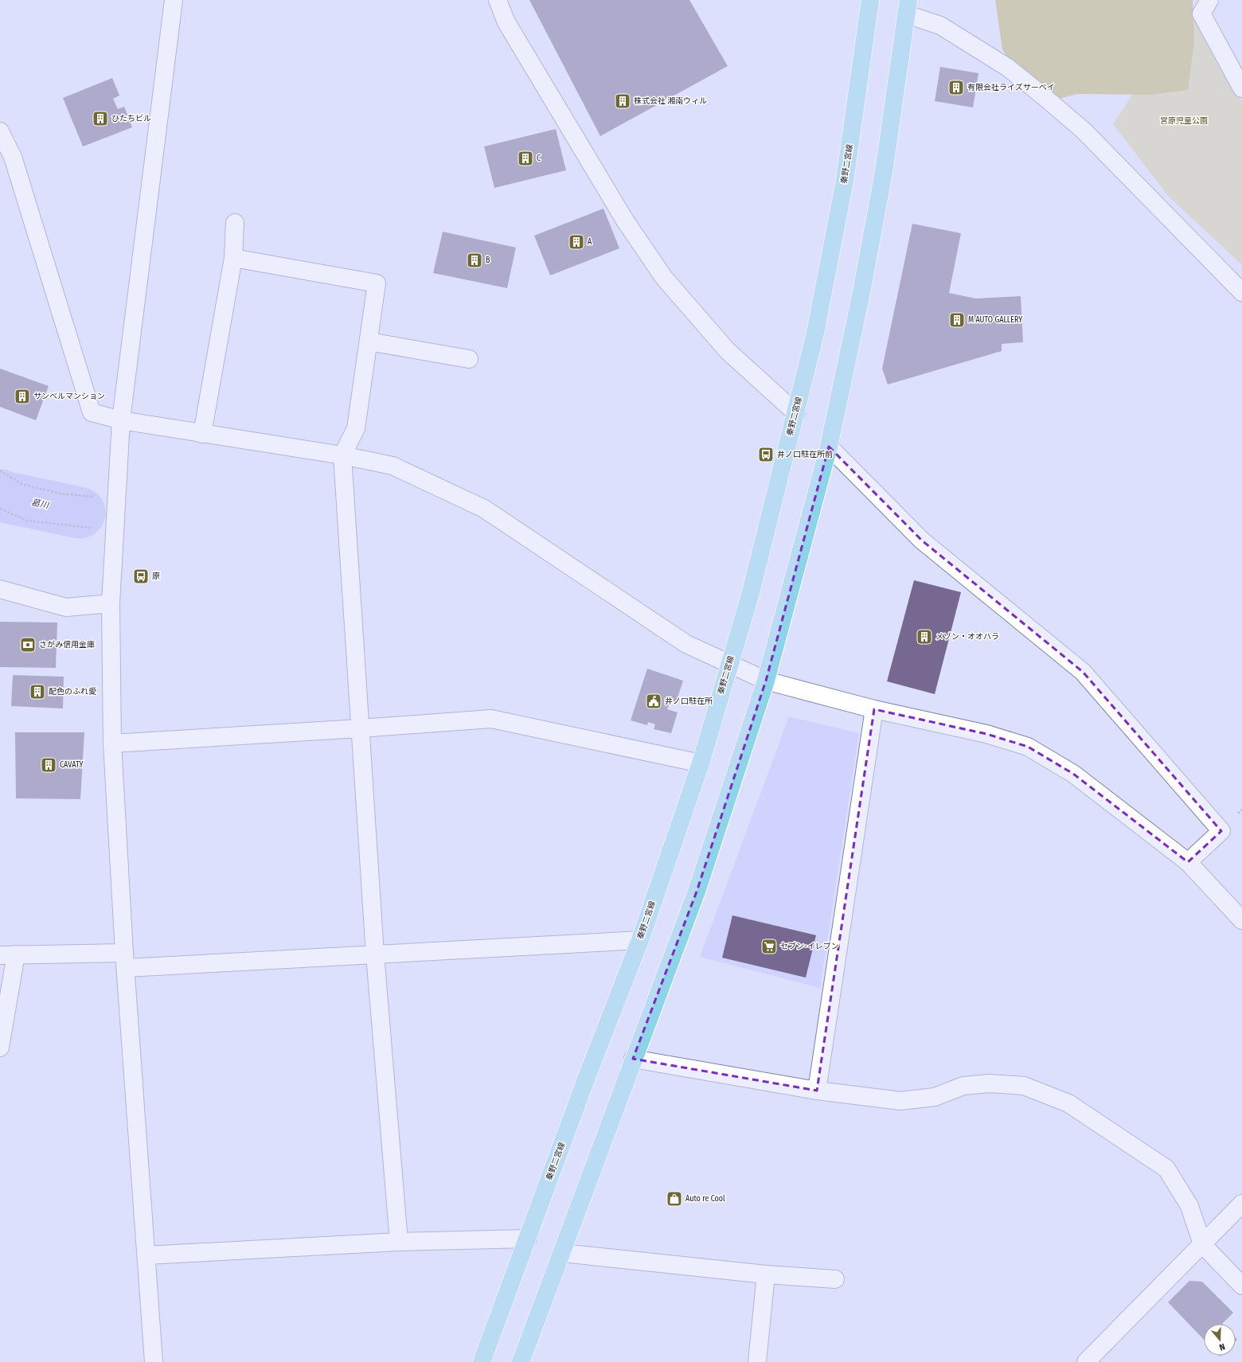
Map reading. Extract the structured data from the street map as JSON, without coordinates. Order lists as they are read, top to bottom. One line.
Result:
{"streets":{"main road":["秦野二宮線"]},"water":["葛川"],"parks":["宮原児童公園"],"places":{"building":["有限会社ライズサーベイ","株式会社 湘南ウィル","ひたちビル","C","A","B","M AUTO GALLERY","サンベルマンション","メゾン・オオハラ","配色のふれ愛","CAVATY"],"bus stop":["井ノ口駐在所前","原"],"bank":["さがみ信用金庫"],"public building":["井ノ口駐在所"],"supermarket":["セブン-イレブン"],"shop":["Auto re Cool"]},"north":"bottom"}
